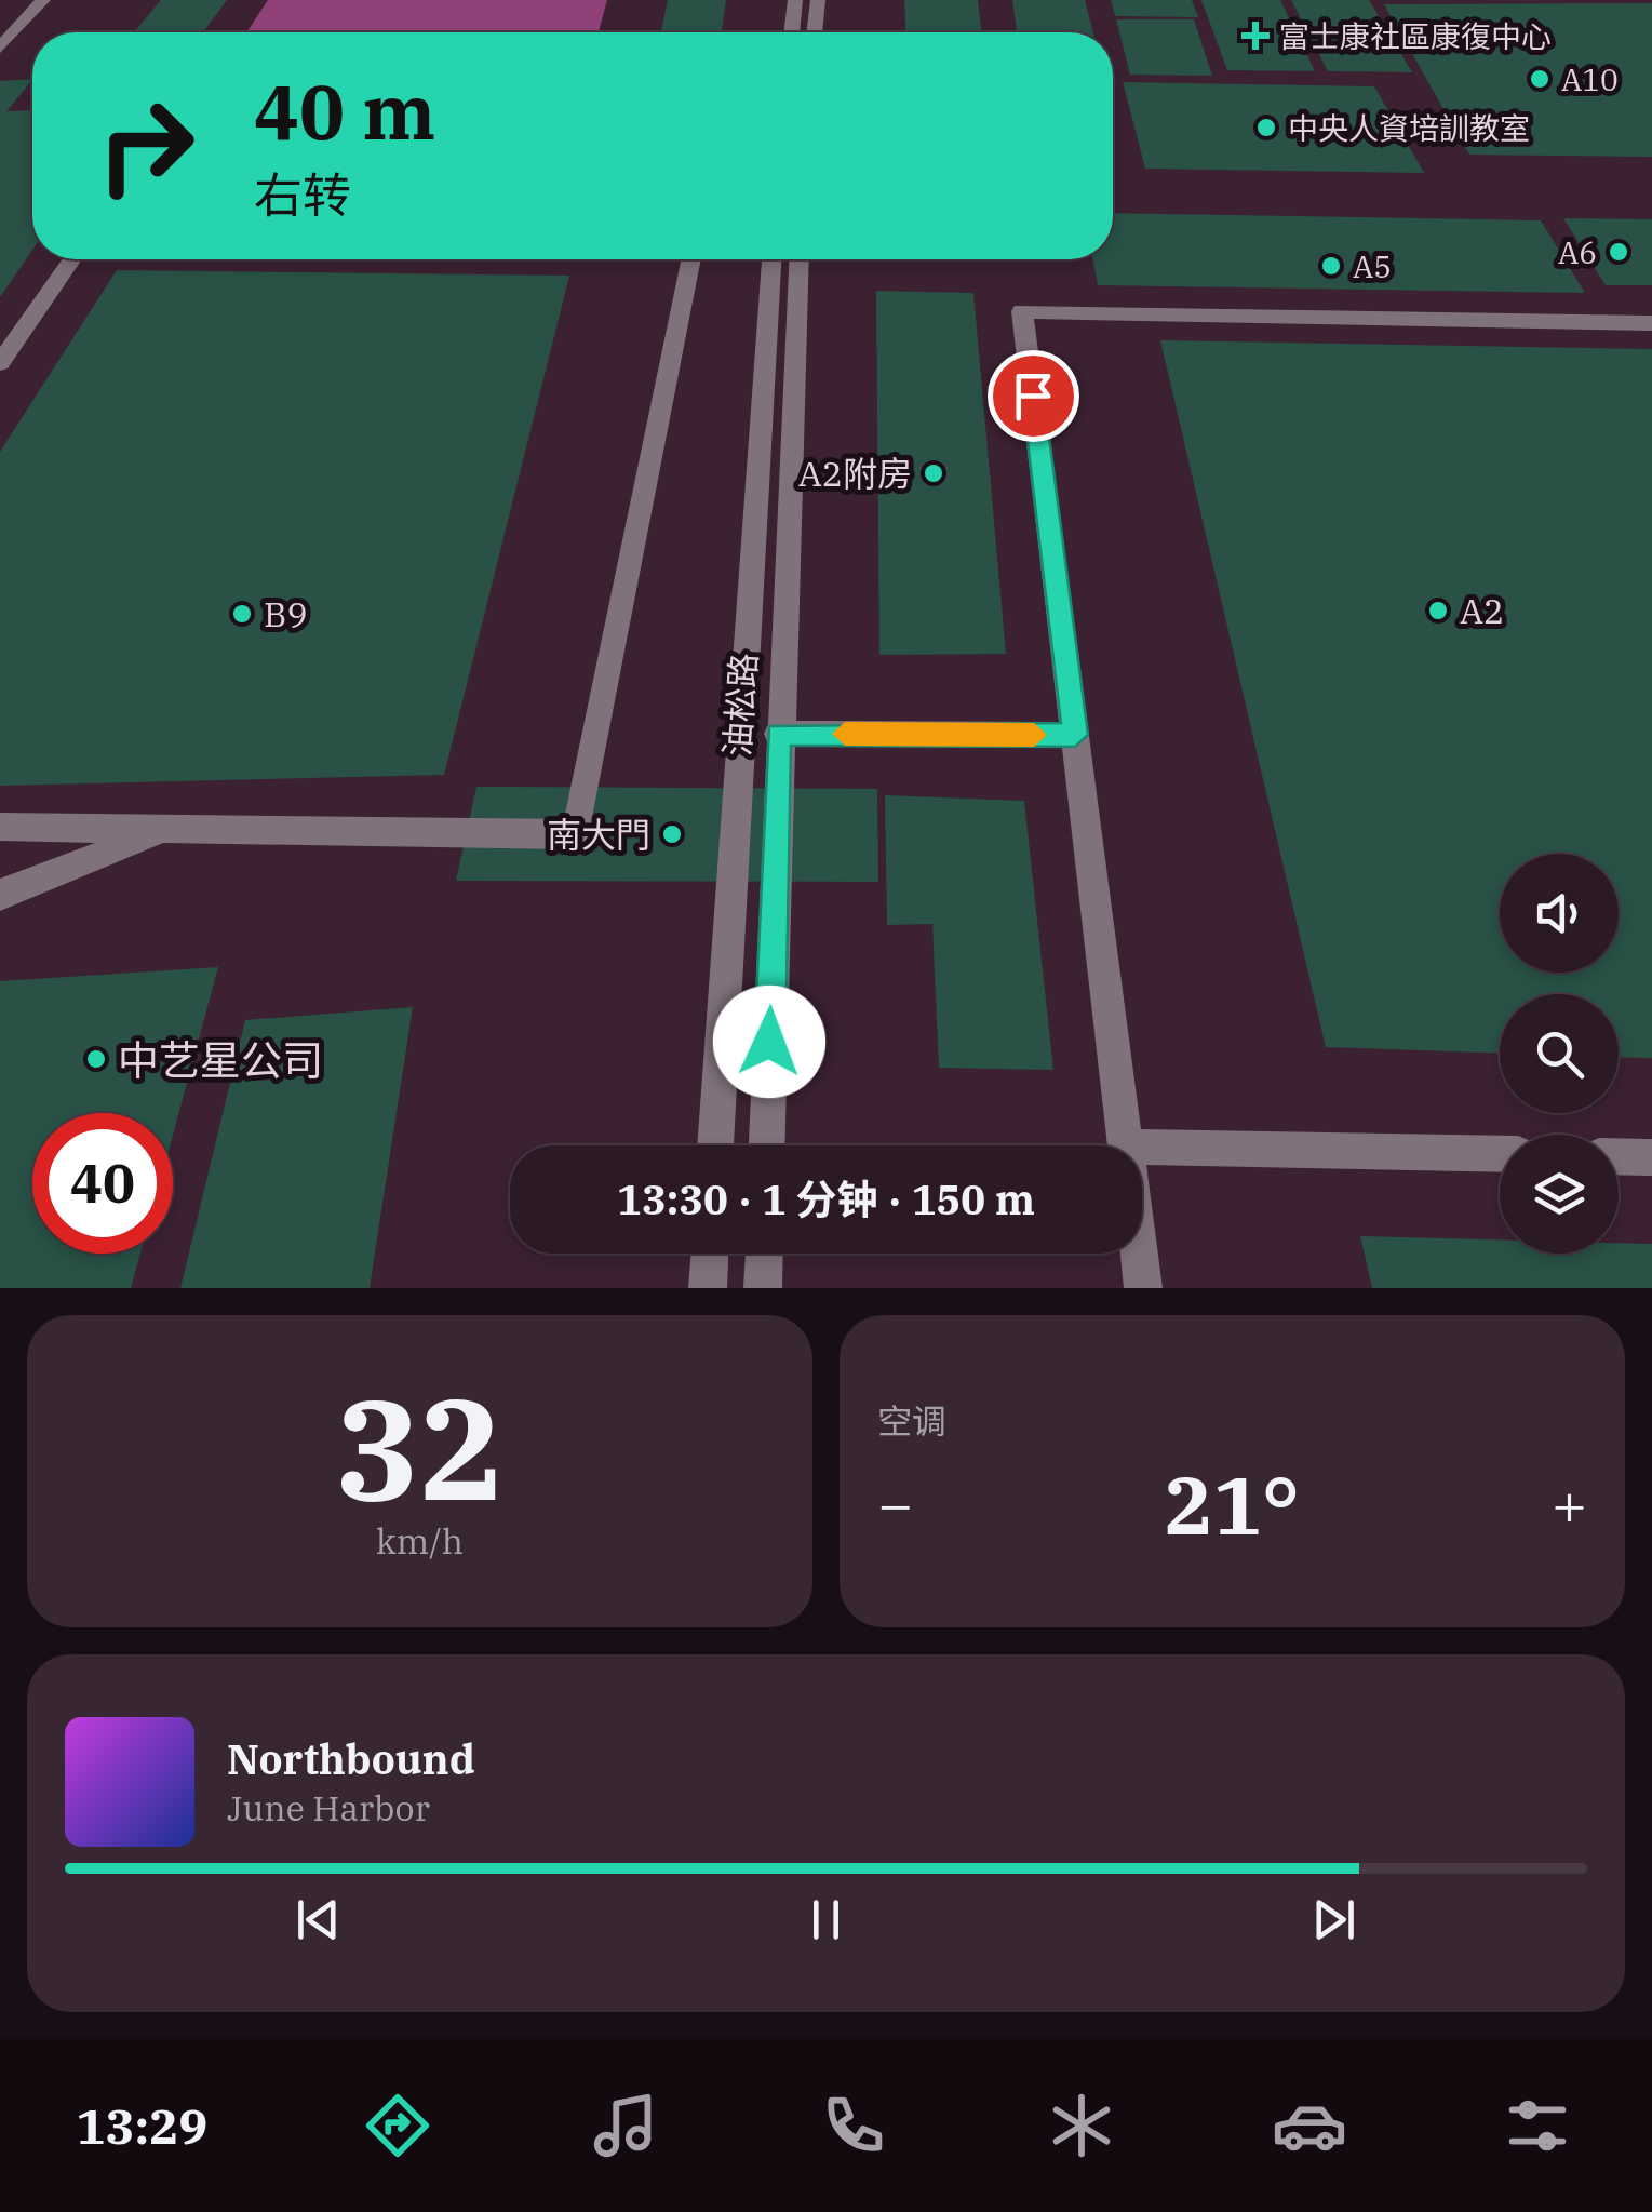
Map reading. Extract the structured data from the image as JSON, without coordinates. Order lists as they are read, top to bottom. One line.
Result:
{"streets":{"street":["油松路"]},"places":{"health":["富士康社區康復中心"],"other":["A10","中央人資培訓教室","A6","A5","A2附房","A2","B9","南大門","中艺星公司"]},"page":{"turn":["40 m","右转"],"limit":"40","trip":"13:30 · 1 分钟 · 150 m","tile":[["32","km/h"],"空调"],"heat":["−","21°","+"],"song":["Northbound","June Harbor"],"tabs":"13:29"}}
